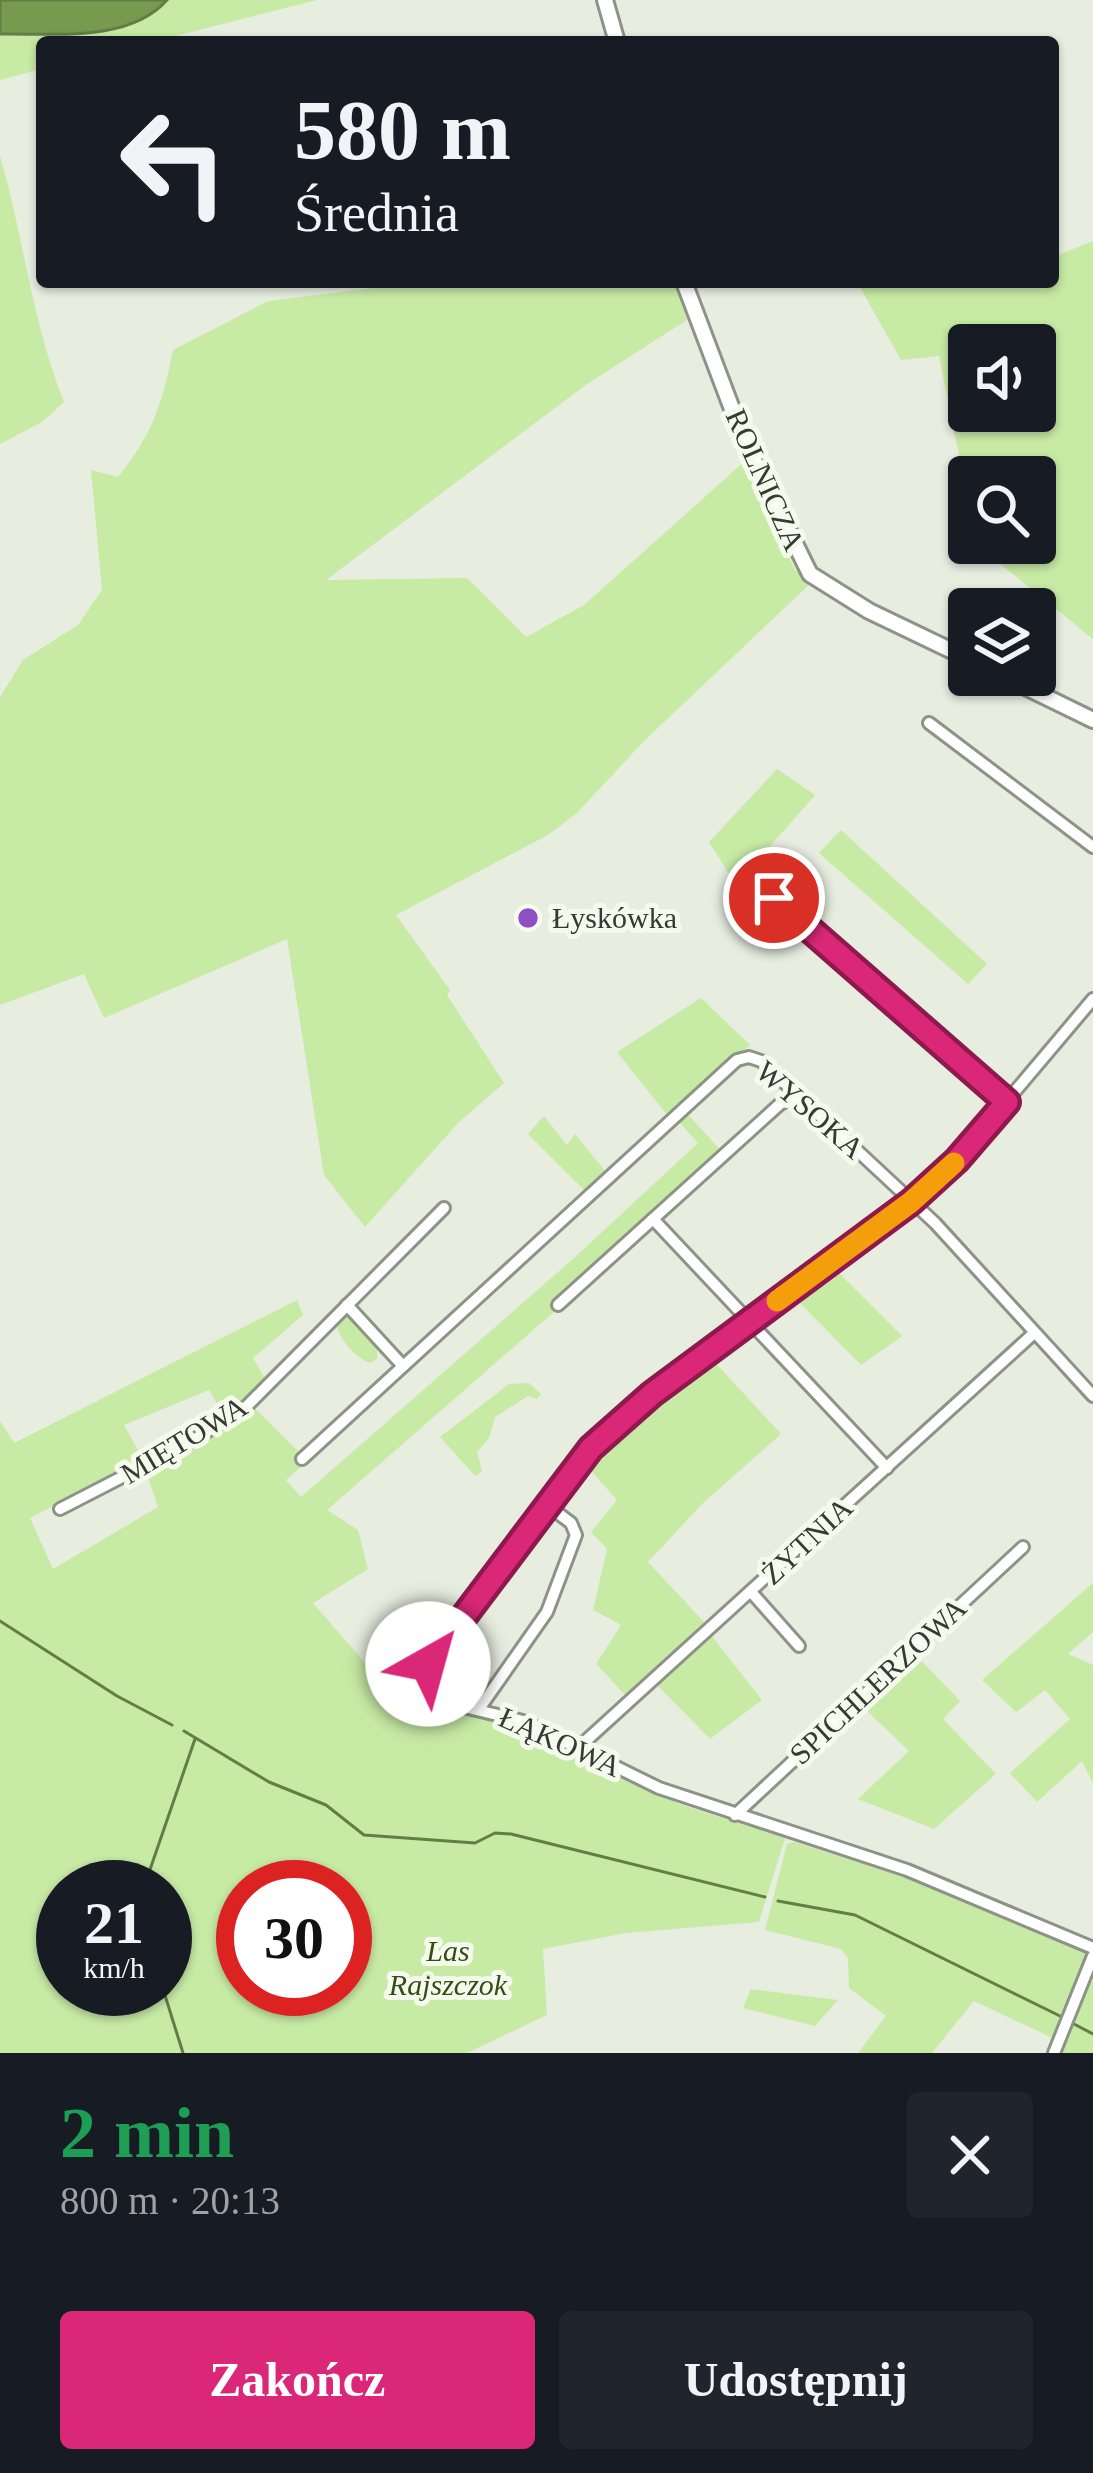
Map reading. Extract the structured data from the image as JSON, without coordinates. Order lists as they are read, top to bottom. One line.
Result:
{"streets":{"street":["ROLNICZA","WYSOKA","MIĘTOWA","ŻYTNIA","SPICHLERZOWA","ŁĄKOWA"]},"crossings":[["WYSOKA","ŻYTNIA"],["WYSOKA","ŁĄKOWA"],["ŻYTNIA","ŁĄKOWA"],["SPICHLERZOWA","ŁĄKOWA"]],"parks":["Las Rajszczok"],"places":["Łyskówka"],"page":{"turn":["580 m","Średnia"],"speed":"21 km/h","limit":"30","heading":["2 min","800 m · 20:13"],"buttons":["Zakończ","Udostępnij"]}}
